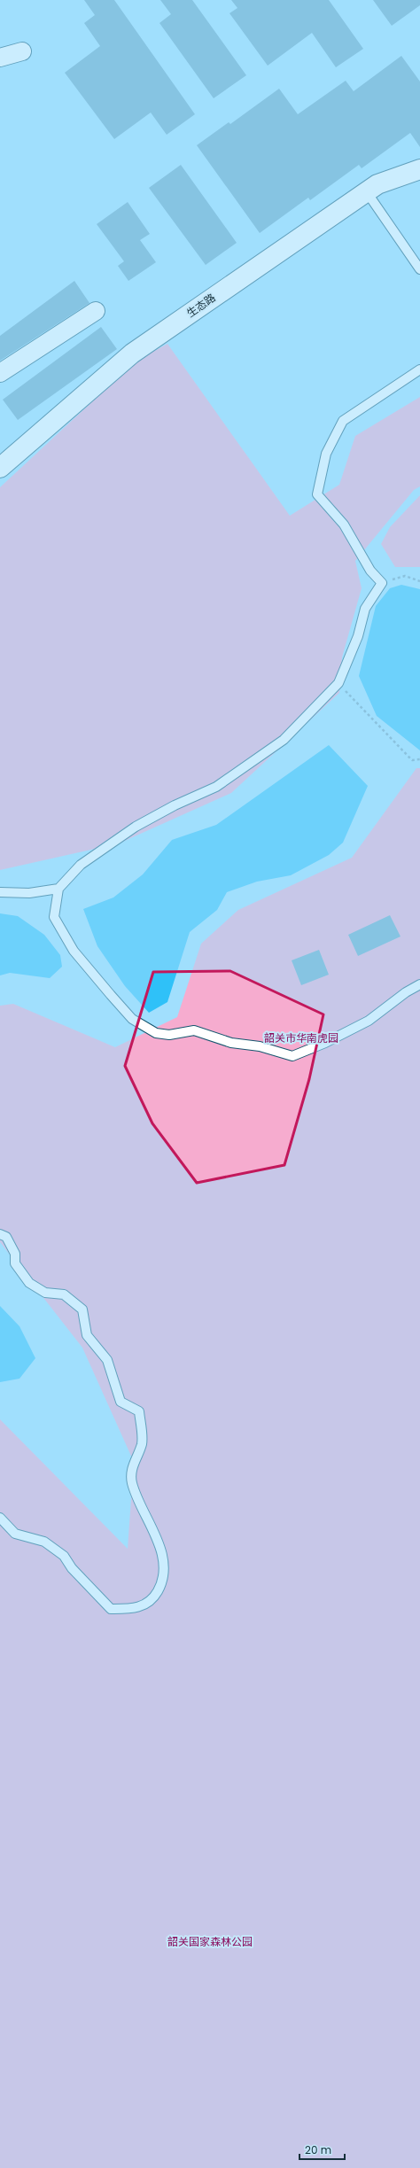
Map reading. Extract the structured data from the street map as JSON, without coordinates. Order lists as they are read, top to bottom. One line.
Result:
{"streets":{"street":["生态路"]},"parks":["韶关市华南虎园","韶关国家森林公园"],"scale_bar":"20 m"}
